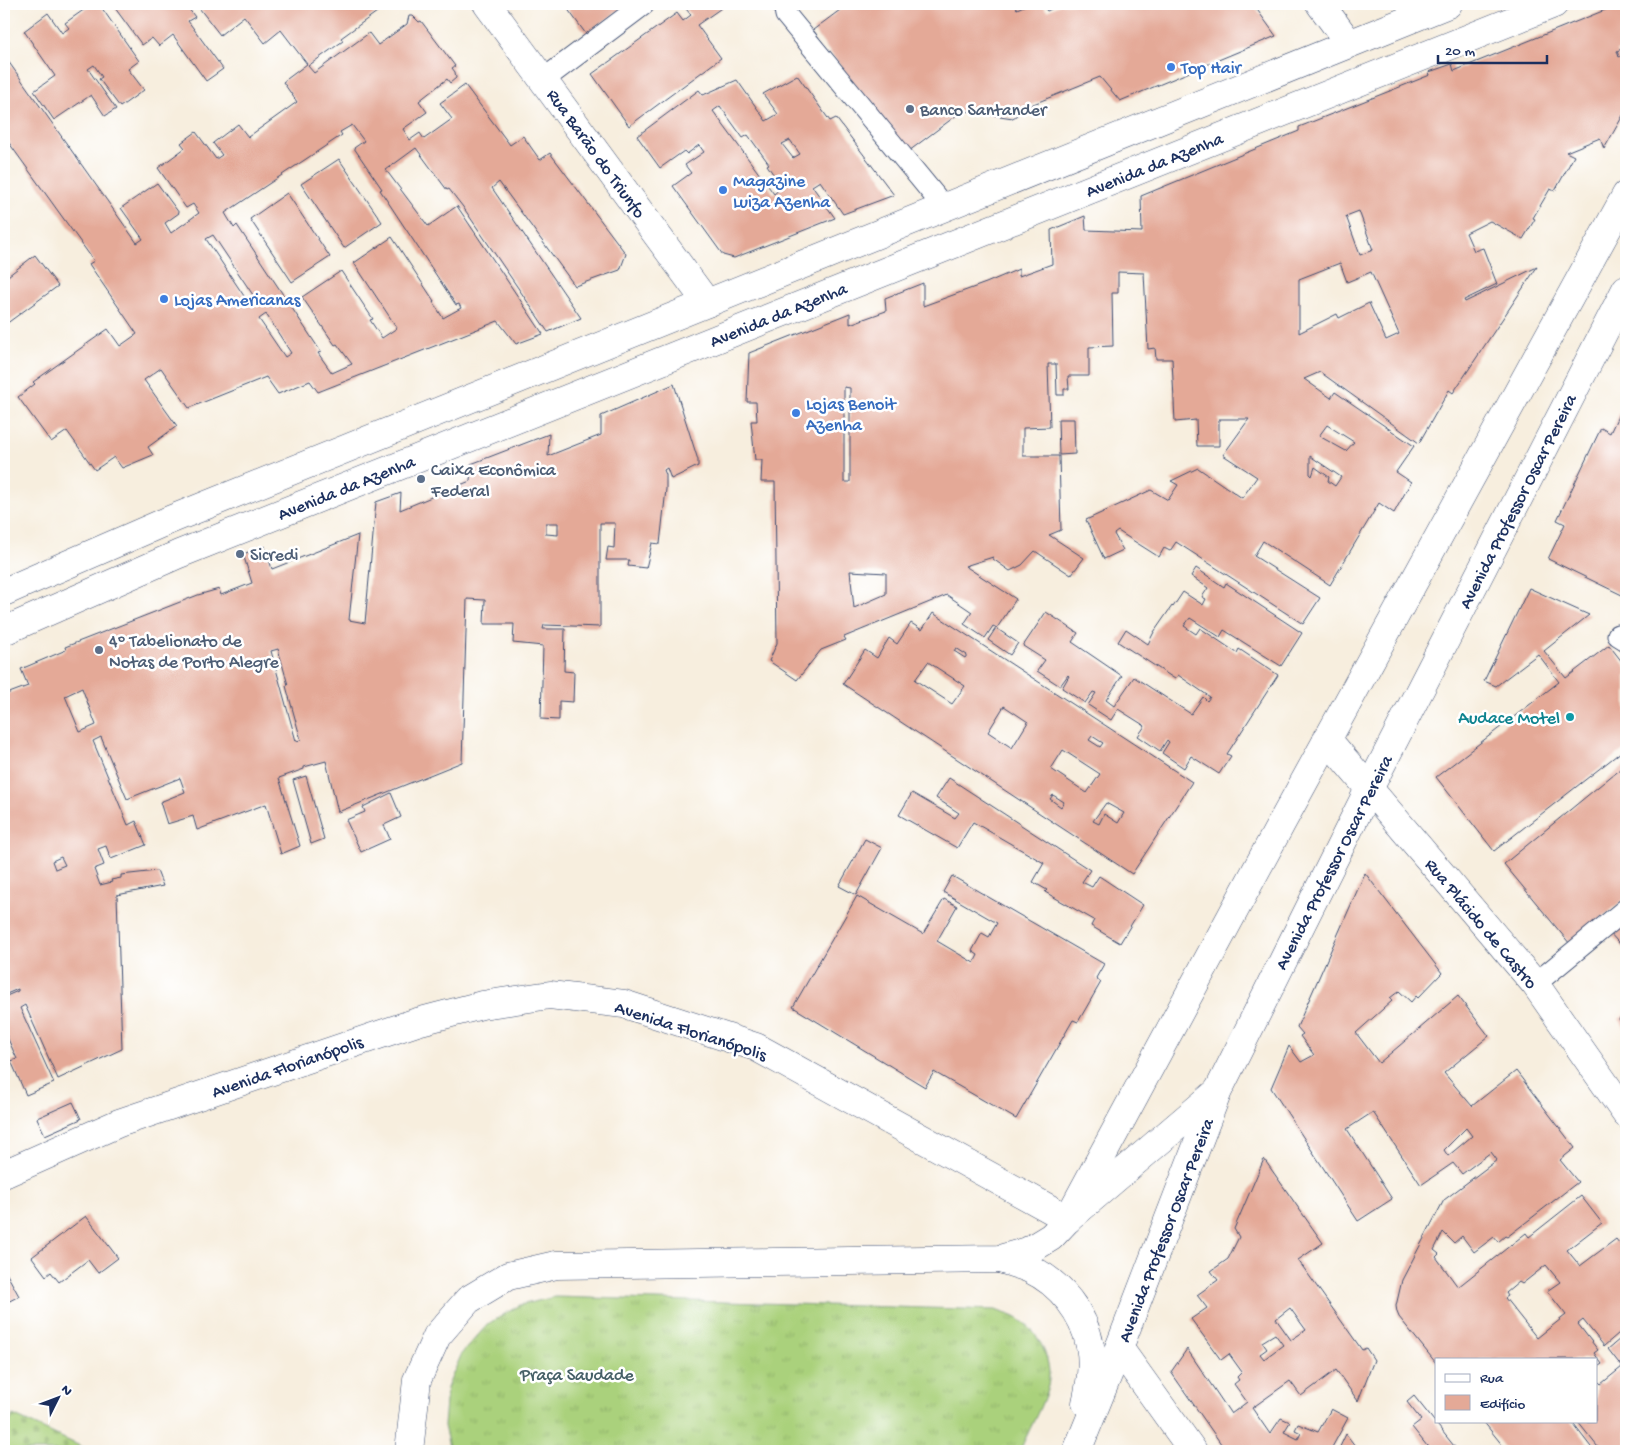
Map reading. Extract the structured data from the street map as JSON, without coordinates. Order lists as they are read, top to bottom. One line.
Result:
{"streets":{"main road":["Rua Barão do Triunfo","Avenida da Azenha","Avenida Professor Oscar Pereira","Rua Plácido de Castro","Avenida Florianópolis"]},"crossings":[["Rua Barão do Triunfo","Avenida da Azenha"],["Avenida Professor Oscar Pereira","Rua Plácido de Castro"]],"parks":["Praça Saudade"],"places":["Top Hair","Banco Santander","Magazine Luiza Azenha","Lojas Americanas","Lojas Benoit Azenha","Caixa Econômica Federal","Sicredi","4º Tabelionato de Notas de Porto Alegre","Audace Motel"],"legend":["Rua","Edifício"],"scale_bar":"20 m","north":"top right"}
